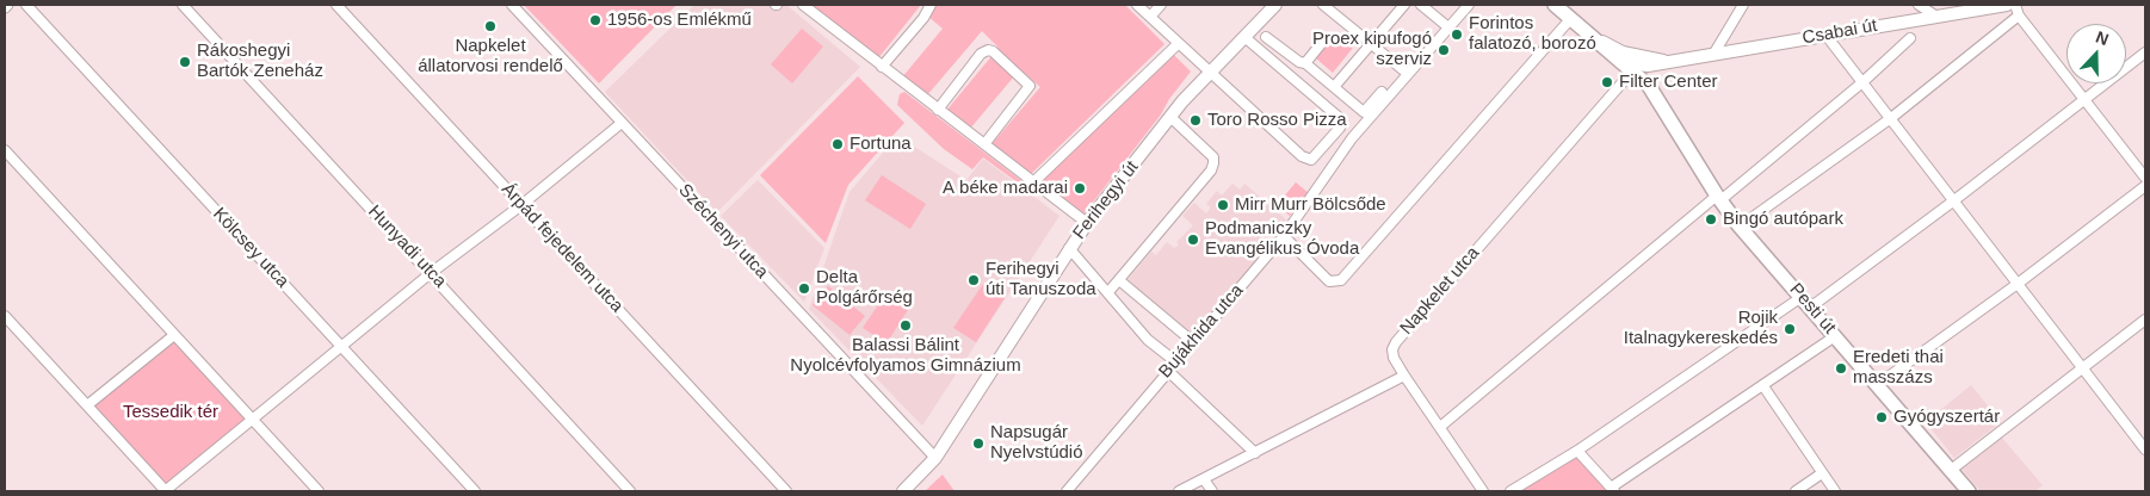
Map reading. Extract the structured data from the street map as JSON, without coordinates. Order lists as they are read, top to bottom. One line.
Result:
{"streets":{"main road":["Csabai út","Ferihegyi út","Pesti út"],"street":["Széchenyi utca","Hunyadi utca","Kölcsey utca","Árpád fejedelem utca","Napkelet utca","Bujákhida utca"]},"crossings":[["Csabai út","Napkelet utca"],["Csabai út","Pesti út"],["Ferihegyi út","Széchenyi utca"],["Napkelet utca","Pesti út"]],"parks":["Tessedik tér"],"places":["1956-os Emlékmű","Napkelet állatorvosi rendelő","Forintos falatozó, borozó","Proex kipufogó szerviz","Rákoshegyi Bartók Zeneház","Filter Center","Toro Rosso Pizza","Fortuna","A béke madarai","Mirr Murr Bölcsőde","Bingó autópark","Podmaniczky Evangélikus Óvoda","Ferihegyi úti Tanuszoda","Delta Polgárőrség","Balassi Bálint Nyolcévfolyamos Gimnázium","Rojik Italnagykereskedés","Eredeti thai masszázs","Gyógyszertár","Napsugár Nyelvstúdió"],"north":"top"}
